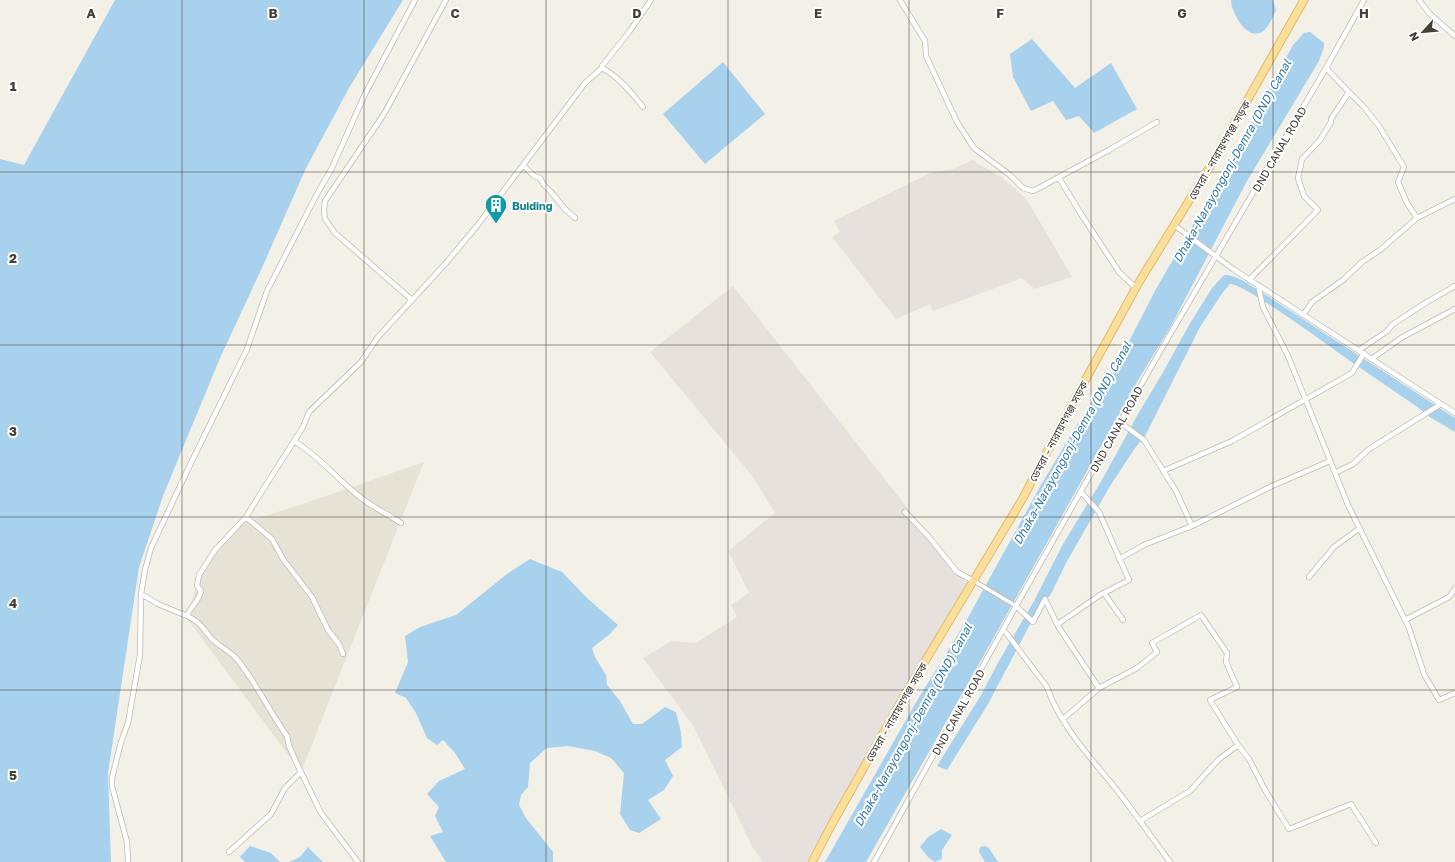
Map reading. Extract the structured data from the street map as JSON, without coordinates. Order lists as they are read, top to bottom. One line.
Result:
{"streets":{"main road":["ডেমরা - নারায়ণগঞ্জ সড়ক"],"street":["DND CANAL ROAD"]},"water":["Dhaka-Narayongonj-Demra (DND) Canal"],"places":{"building":["Buiding"]},"north":"bottom left","grid":{"columns":["A","B","C","D","E","F","G","H"],"rows":["1","2","3","4","5"]}}
